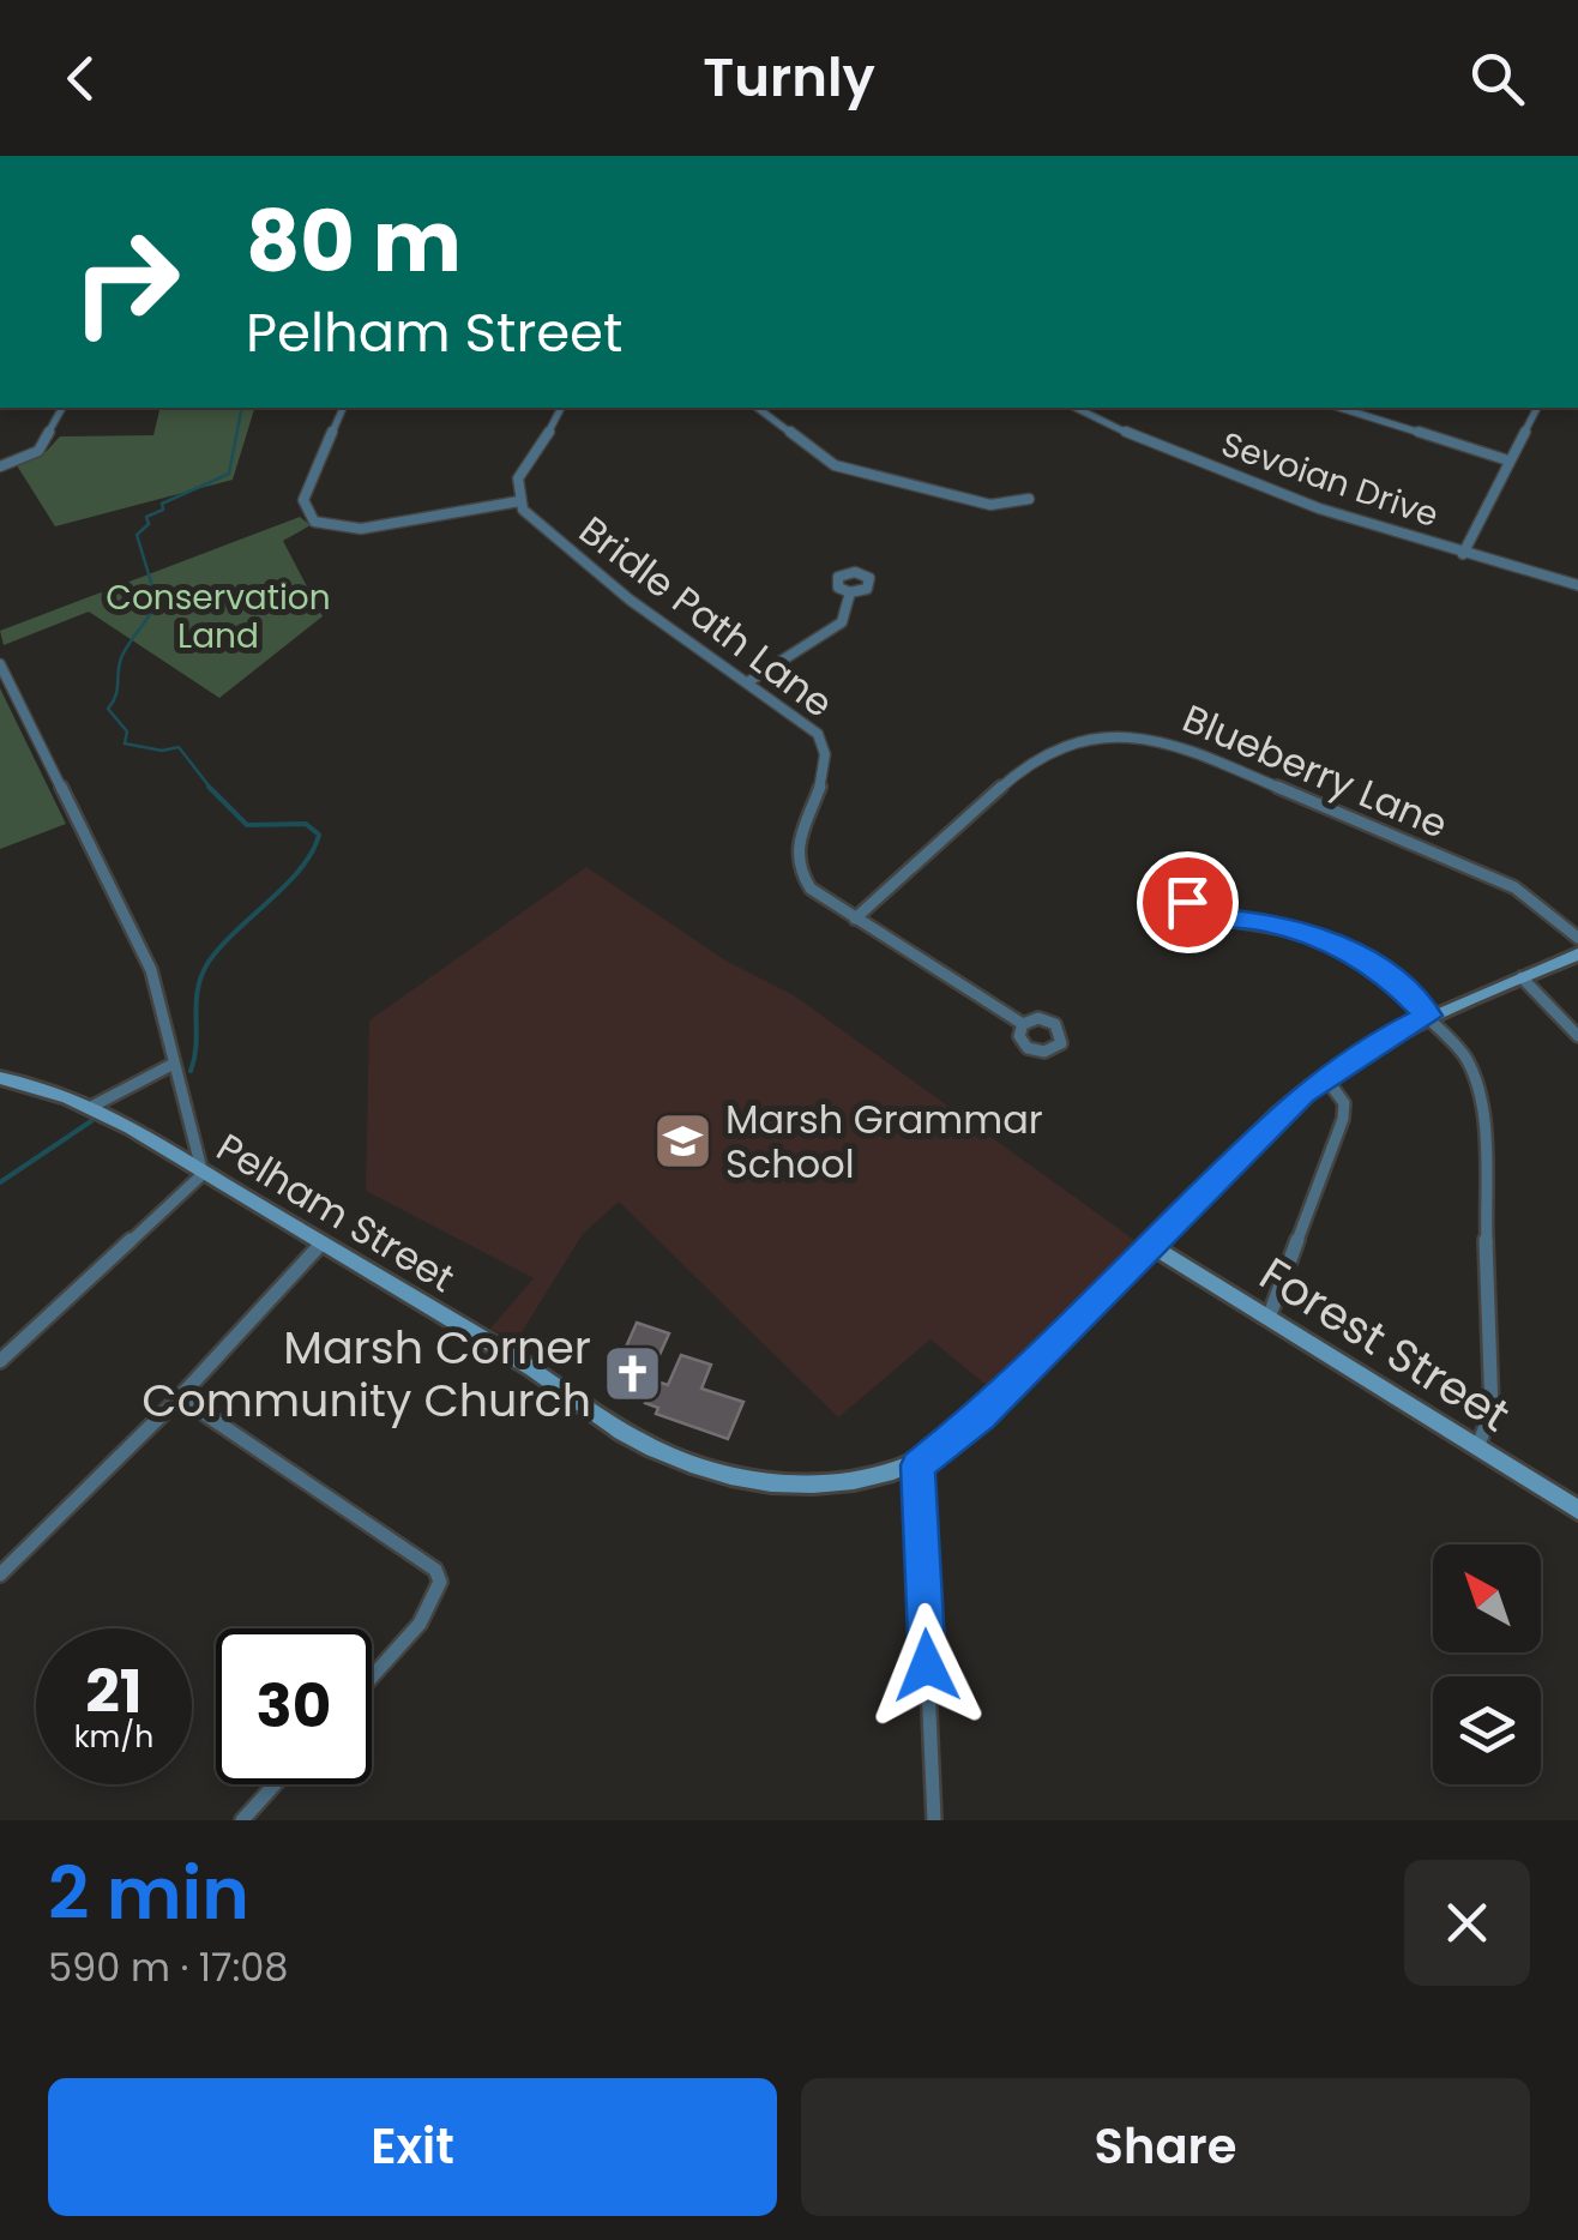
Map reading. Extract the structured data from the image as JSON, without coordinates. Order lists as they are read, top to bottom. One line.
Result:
{"streets":{"street":["Sevoian Drive","Bridle Path Lane","Blueberry Lane","Pelham Street","Forest Street"]},"crossings":[["Bridle Path Lane","Blueberry Lane"],["Pelham Street","Forest Street"]],"parks":["Conservation Land"],"places":{"school or university":["Marsh Grammar School"],"church":["Marsh Corner Community Church"]},"north":"top left","page":{"header":"Turnly","turn":["80 m","Pelham Street"],"speed":"21 km/h","limit":"30","heading":["2 min","590 m · 17:08"],"buttons":["Exit","Share"]}}
